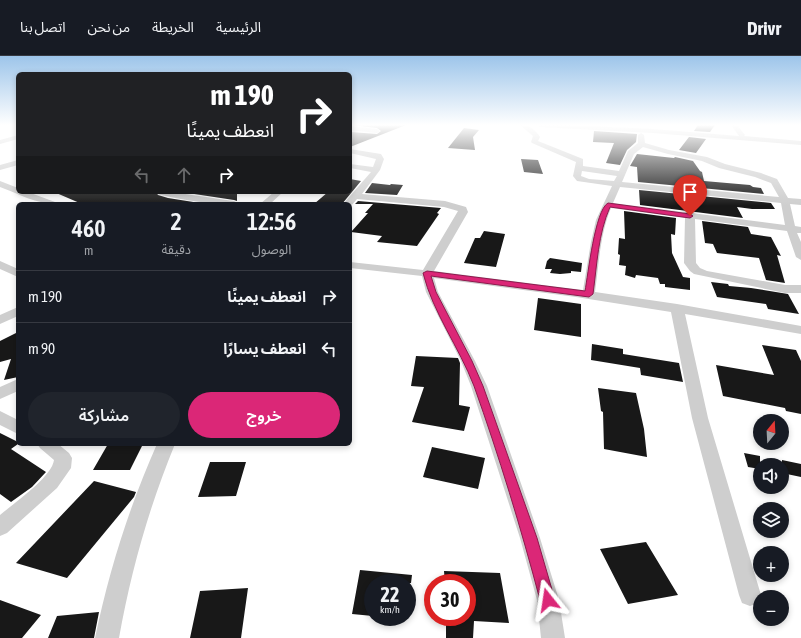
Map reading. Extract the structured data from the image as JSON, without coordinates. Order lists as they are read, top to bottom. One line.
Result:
{"north":"top","page":{"header":"Drivr","nav":["الرئيسية","الخريطة","من نحن","اتصل بنا"],"turn":["190 m","انعطف يمينًا"],"eta":["12:56","الوصول","2","دقيقة","460","m"],"list":[{"name":"انعطف يمينًا","value":"190 m"},{"name":"انعطف يسارًا","value":"90 m"}],"buttons":["خروج","مشاركة"],"map_buttons":["+","−"],"speed":"22 km/h","limit":"30"}}
